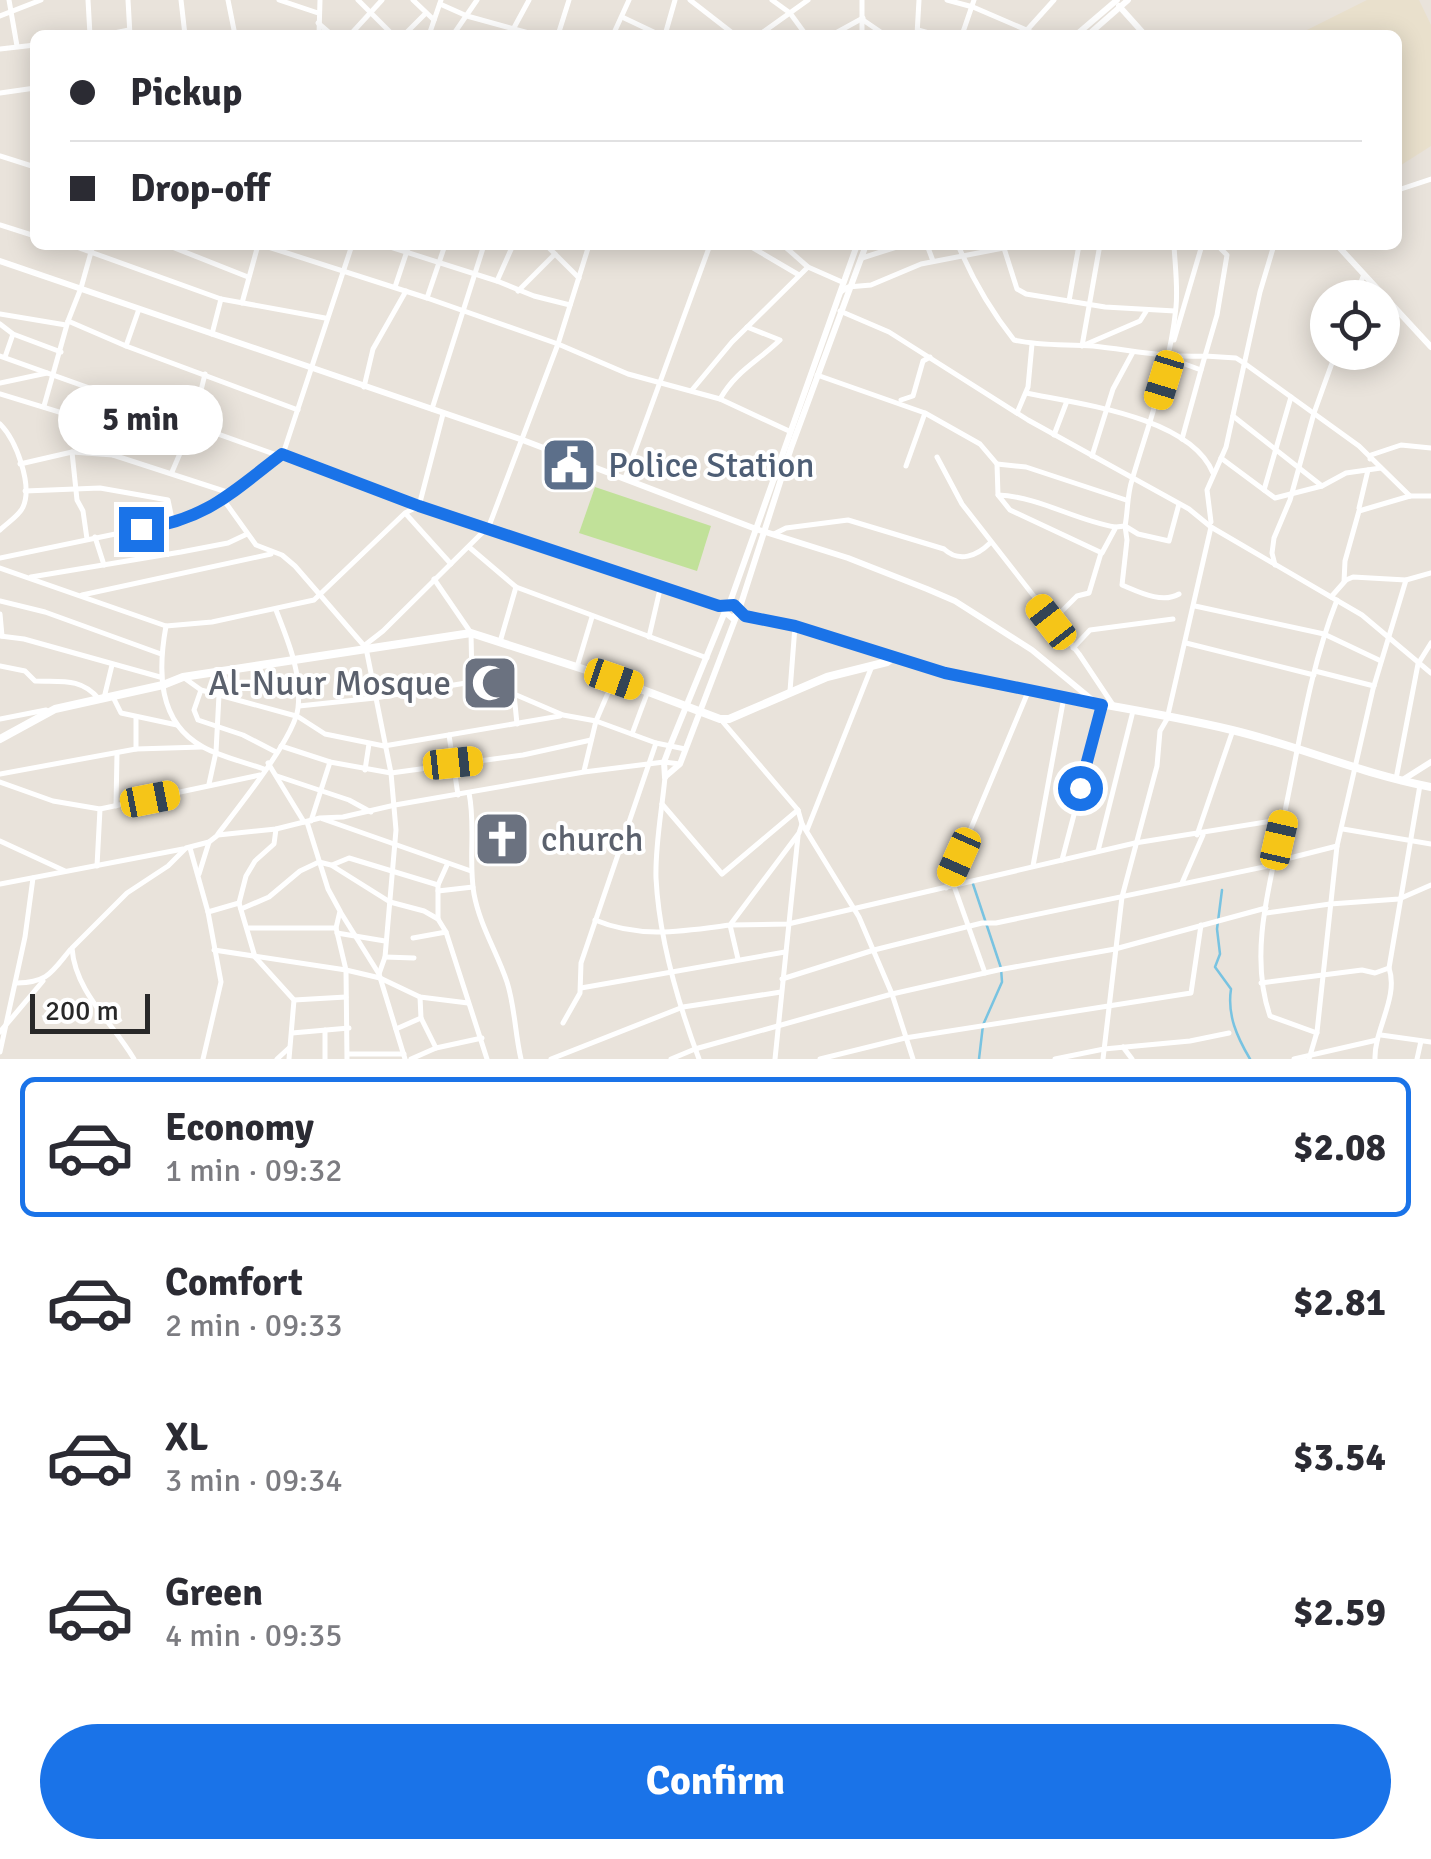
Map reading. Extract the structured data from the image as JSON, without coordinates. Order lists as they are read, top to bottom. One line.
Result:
{"places":{"public building":["Police Station"],"mosque":["Al-Nuur Mosque"],"church":["church"]},"scale_bar":"200 m","page":{"banner":["Pickup","Drop-off"],"bubble":"5 min","scale":"200 m","list":[{"name":"Economy","note":"1 min · 09:32","value":"$2.08"},{"name":"Comfort","note":"2 min · 09:33","value":"$2.81"},{"name":"XL","note":"3 min · 09:34","value":"$3.54"},{"name":"Green","note":"4 min · 09:35","value":"$2.59"}],"buttons":"Confirm"}}
